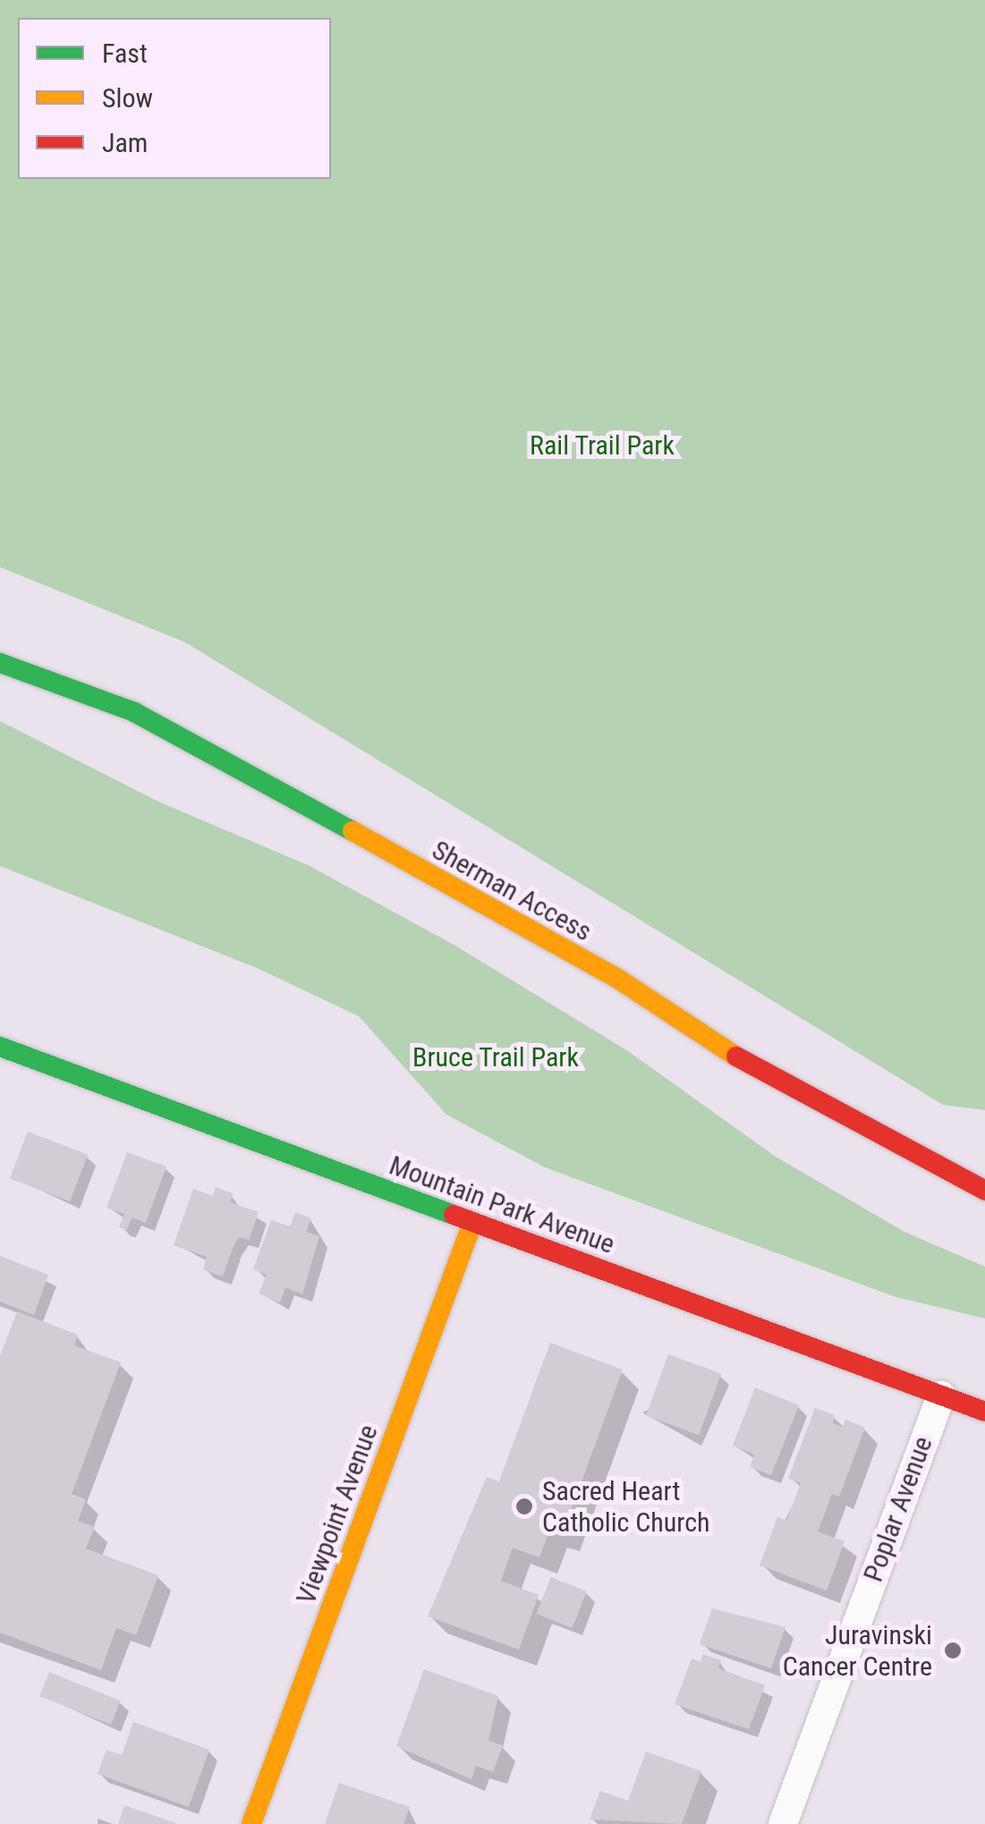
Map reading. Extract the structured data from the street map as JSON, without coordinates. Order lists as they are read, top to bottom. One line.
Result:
{"streets":{"street":["Sherman Access","Mountain Park Avenue","Poplar Avenue","Viewpoint Avenue"]},"crossings":[["Mountain Park Avenue","Poplar Avenue"],["Mountain Park Avenue","Viewpoint Avenue"]],"parks":["Rail Trail Park","Bruce Trail Park"],"places":["Sacred Heart Catholic Church","Juravinski Cancer Centre"],"legend":["Fast","Slow","Jam"]}
